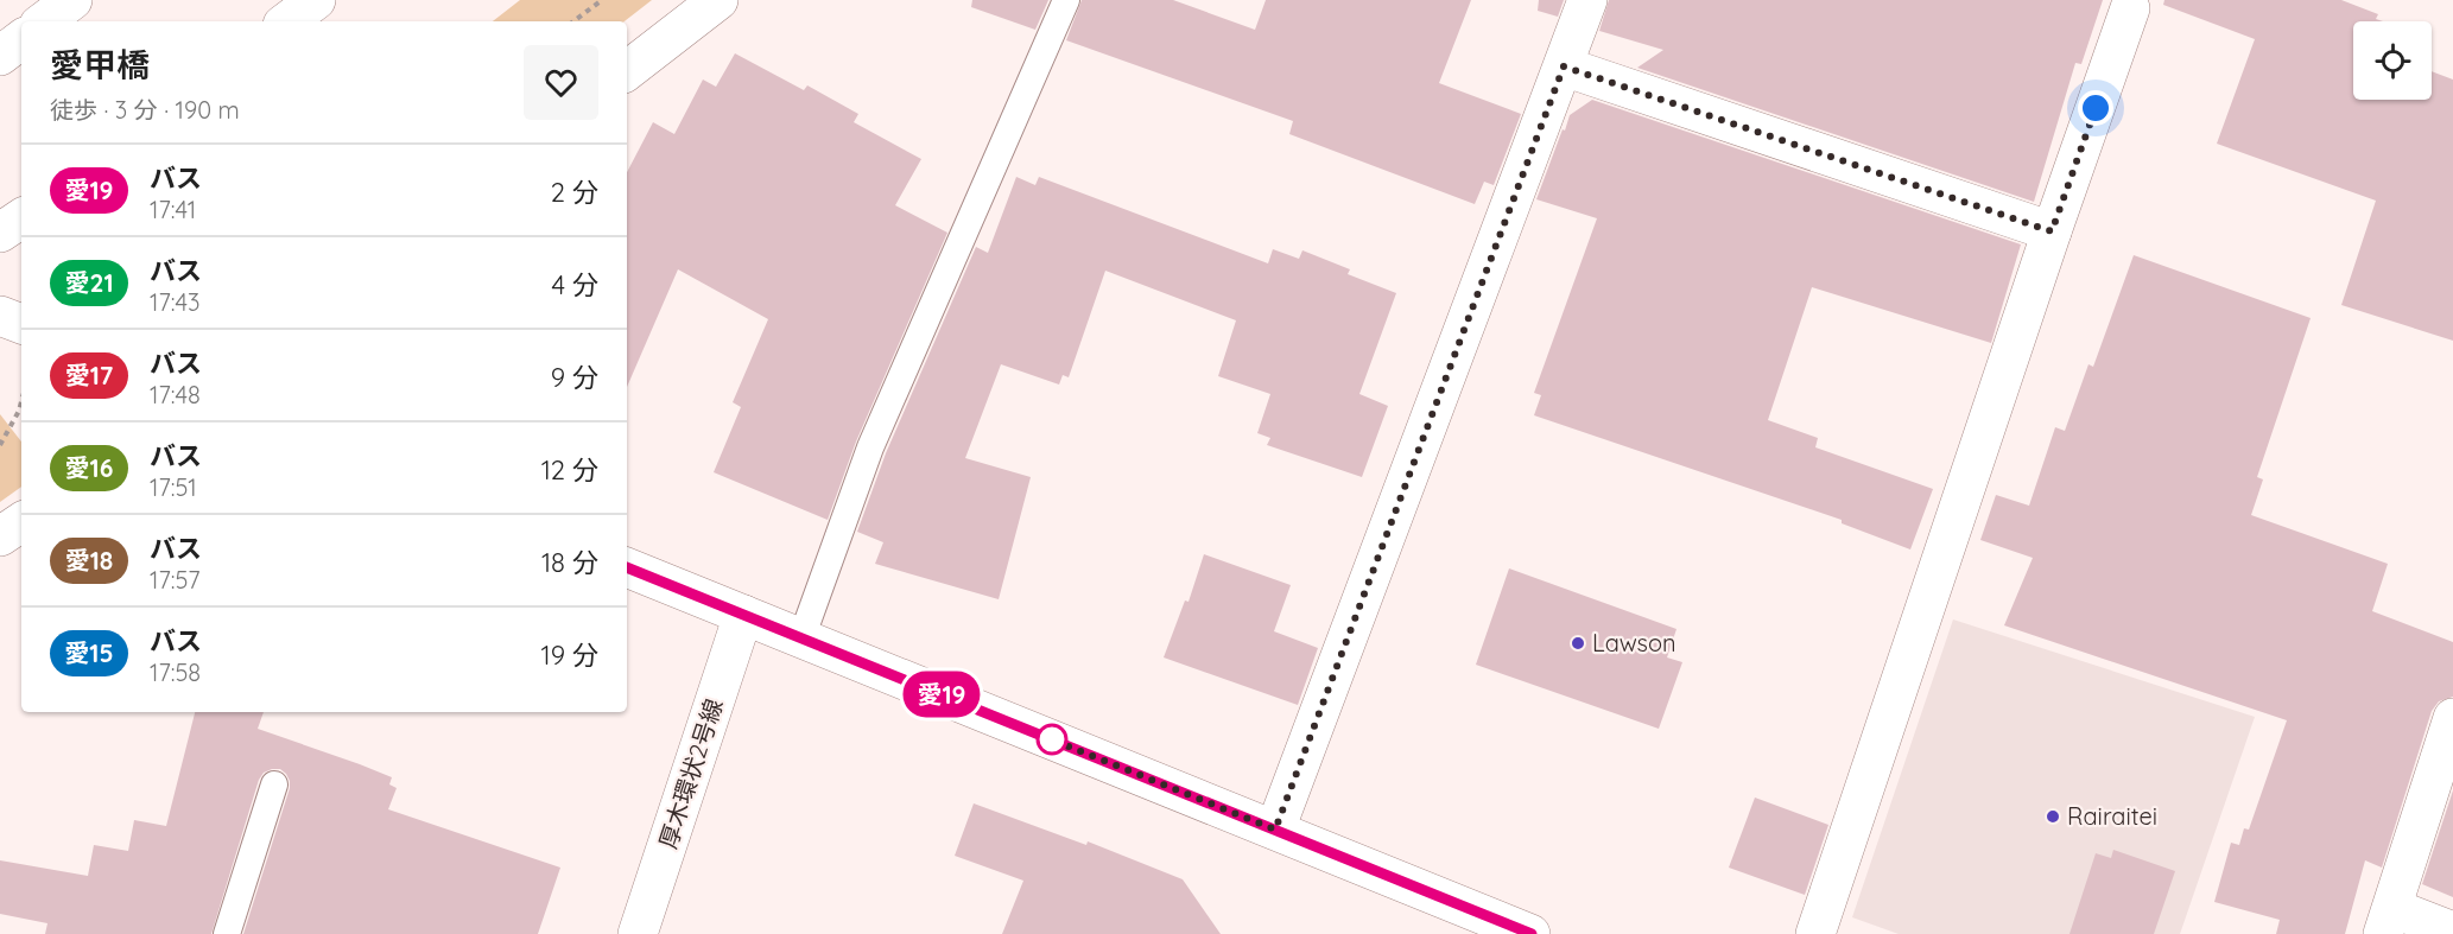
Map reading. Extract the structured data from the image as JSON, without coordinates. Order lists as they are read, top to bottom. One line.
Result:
{"streets":{"main road":["厚木環状2号線"]},"places":["Lawson","Rairaitei"],"lines":["bus line 愛19"],"page":{"on_map":"愛19","heading":["愛甲橋","徒歩 · 3 分 · 190 m"],"list":[{"mark":"愛19","name":"バス","note":"17:41","value":"2 分"},{"mark":"愛21","name":"バス","note":"17:43","value":"4 分"},{"mark":"愛17","name":"バス","note":"17:48","value":"9 分"},{"mark":"愛16","name":"バス","note":"17:51","value":"12 分"},{"mark":"愛18","name":"バス","note":"17:57","value":"18 分"},{"mark":"愛15","name":"バス","note":"17:58","value":"19 分"}]}}
